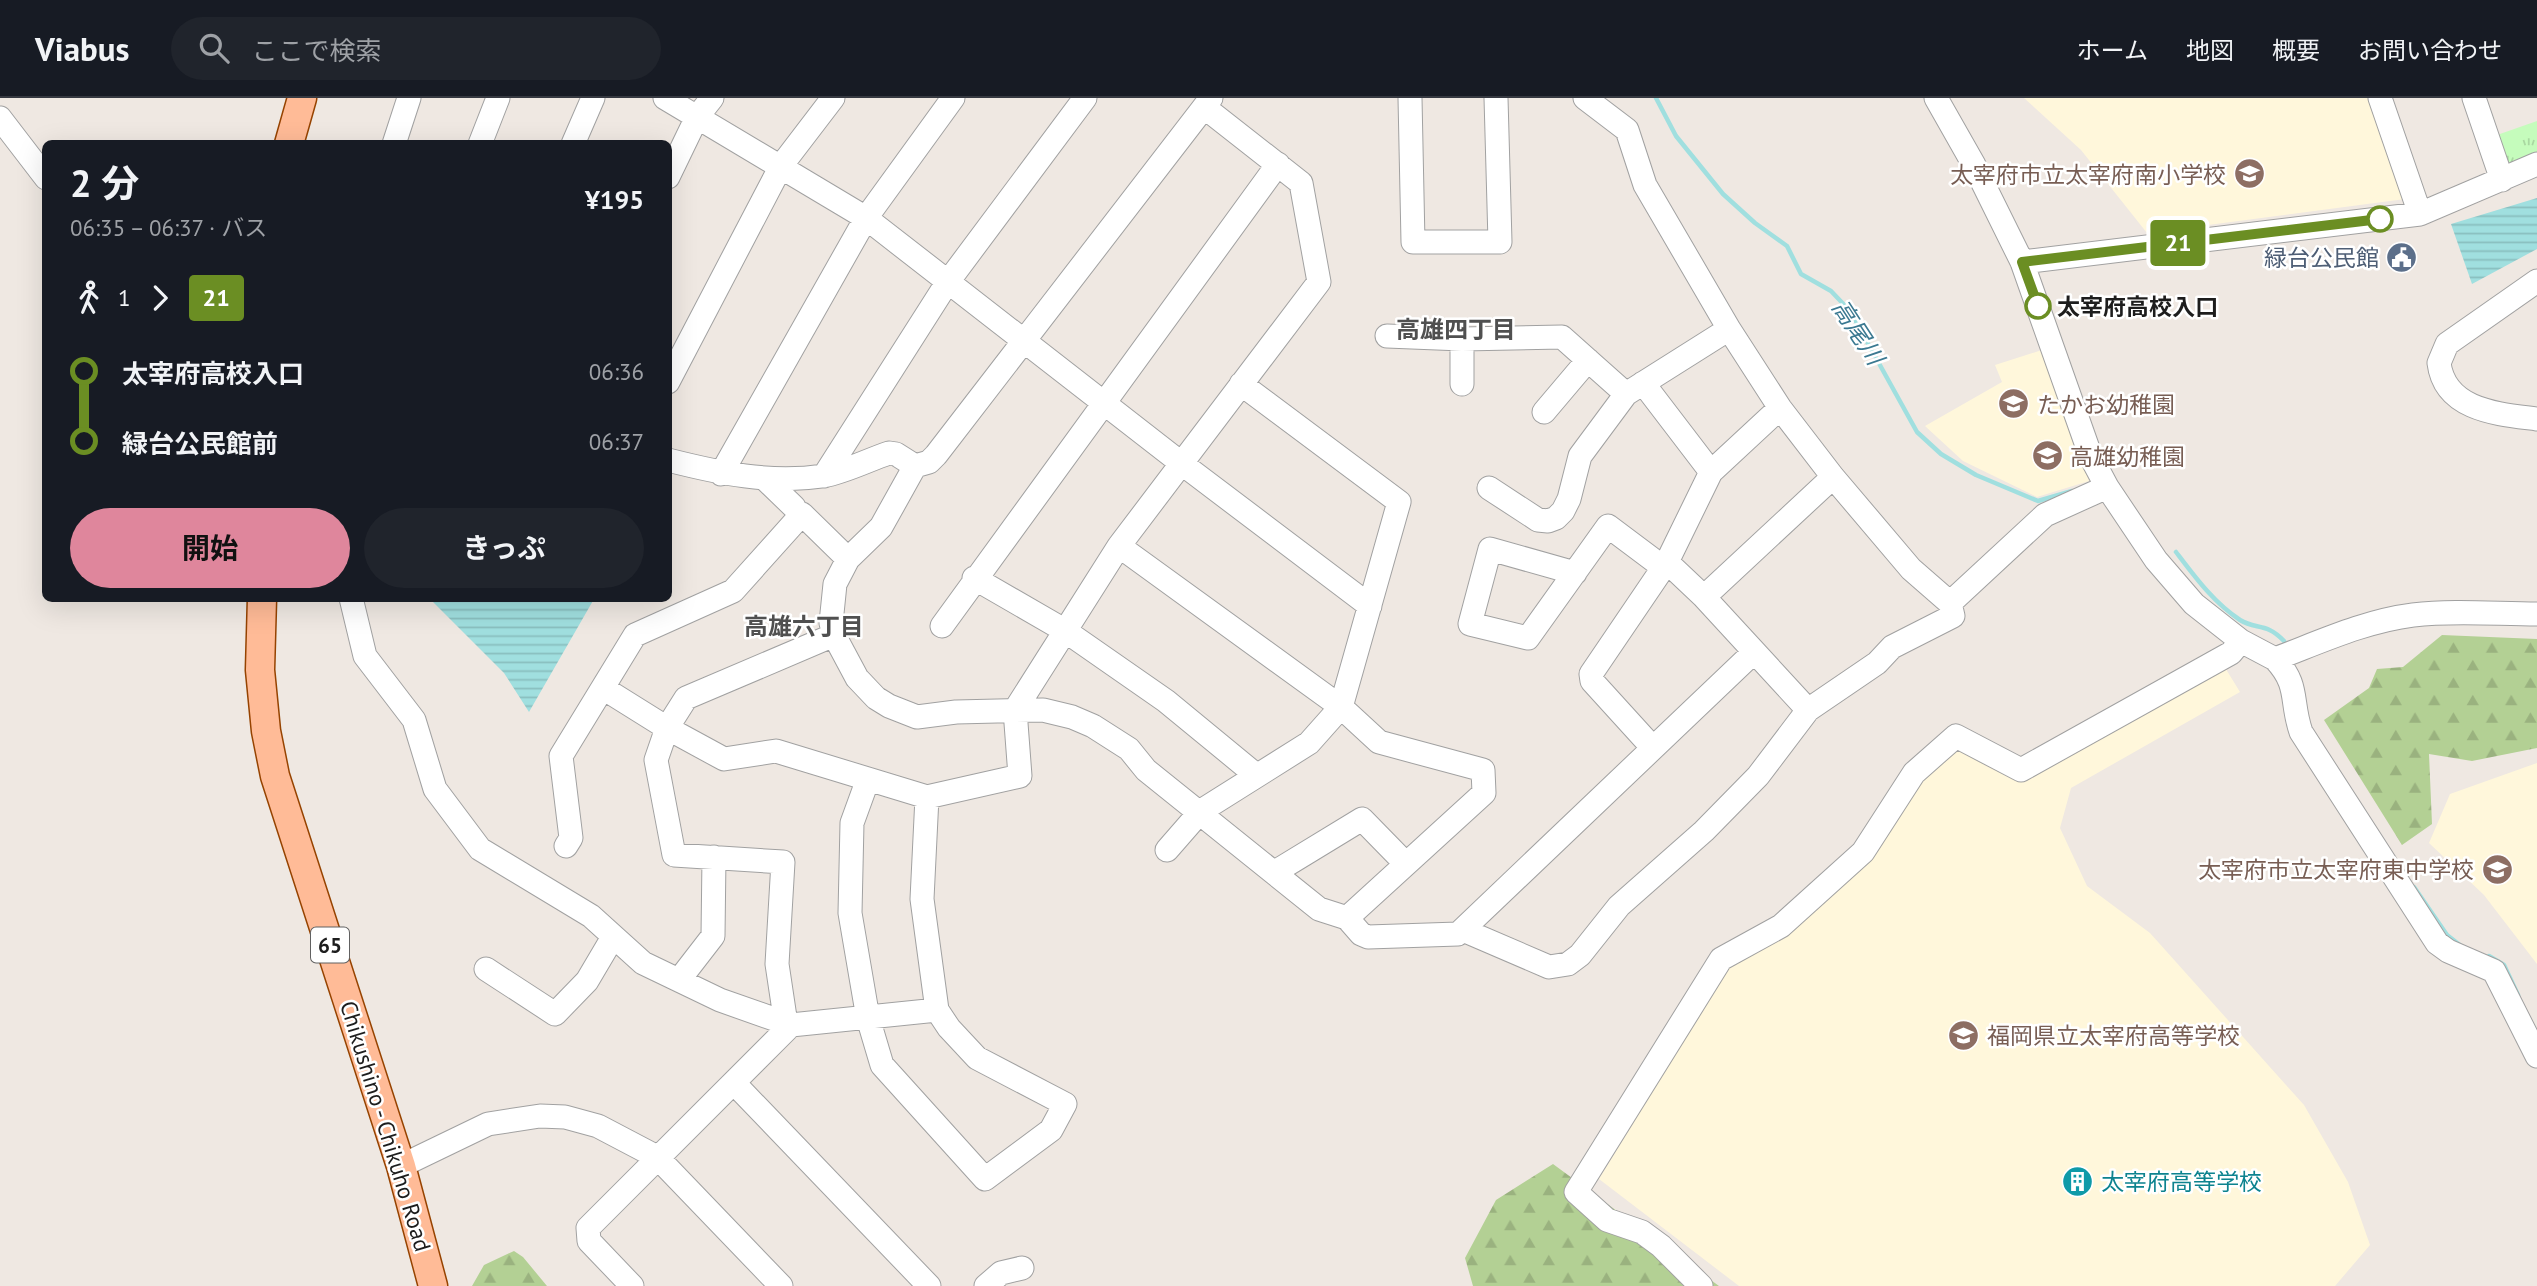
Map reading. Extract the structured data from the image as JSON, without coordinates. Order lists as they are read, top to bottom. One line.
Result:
{"streets":{"main road":["65","Chikushino - Chikuho Road"]},"districts":["高雄四丁目","高雄六丁目"],"water":["高尾川"],"places":{"school or university":["太宰府市立太宰府南小学校","たかお幼稚園","高雄幼稚園","太宰府市立太宰府東中学校","福岡県立太宰府高等学校"],"public building":["緑台公民館"],"other":["太宰府高校入口"],"building":["太宰府高等学校"]},"lines":["bus line 21"],"page":{"header":"Viabus","search":"ここで検索","nav":["ホーム","地図","概要","お問い合わせ"],"on_map":"21","heading":["2 分","06:35 – 06:37 · バス","¥195"],"legs":["1","21"],"list":[{"name":"太宰府高校入口","value":"06:36"},{"name":"緑台公民館前","value":"06:37"}],"buttons":["開始","きっぷ"]}}
